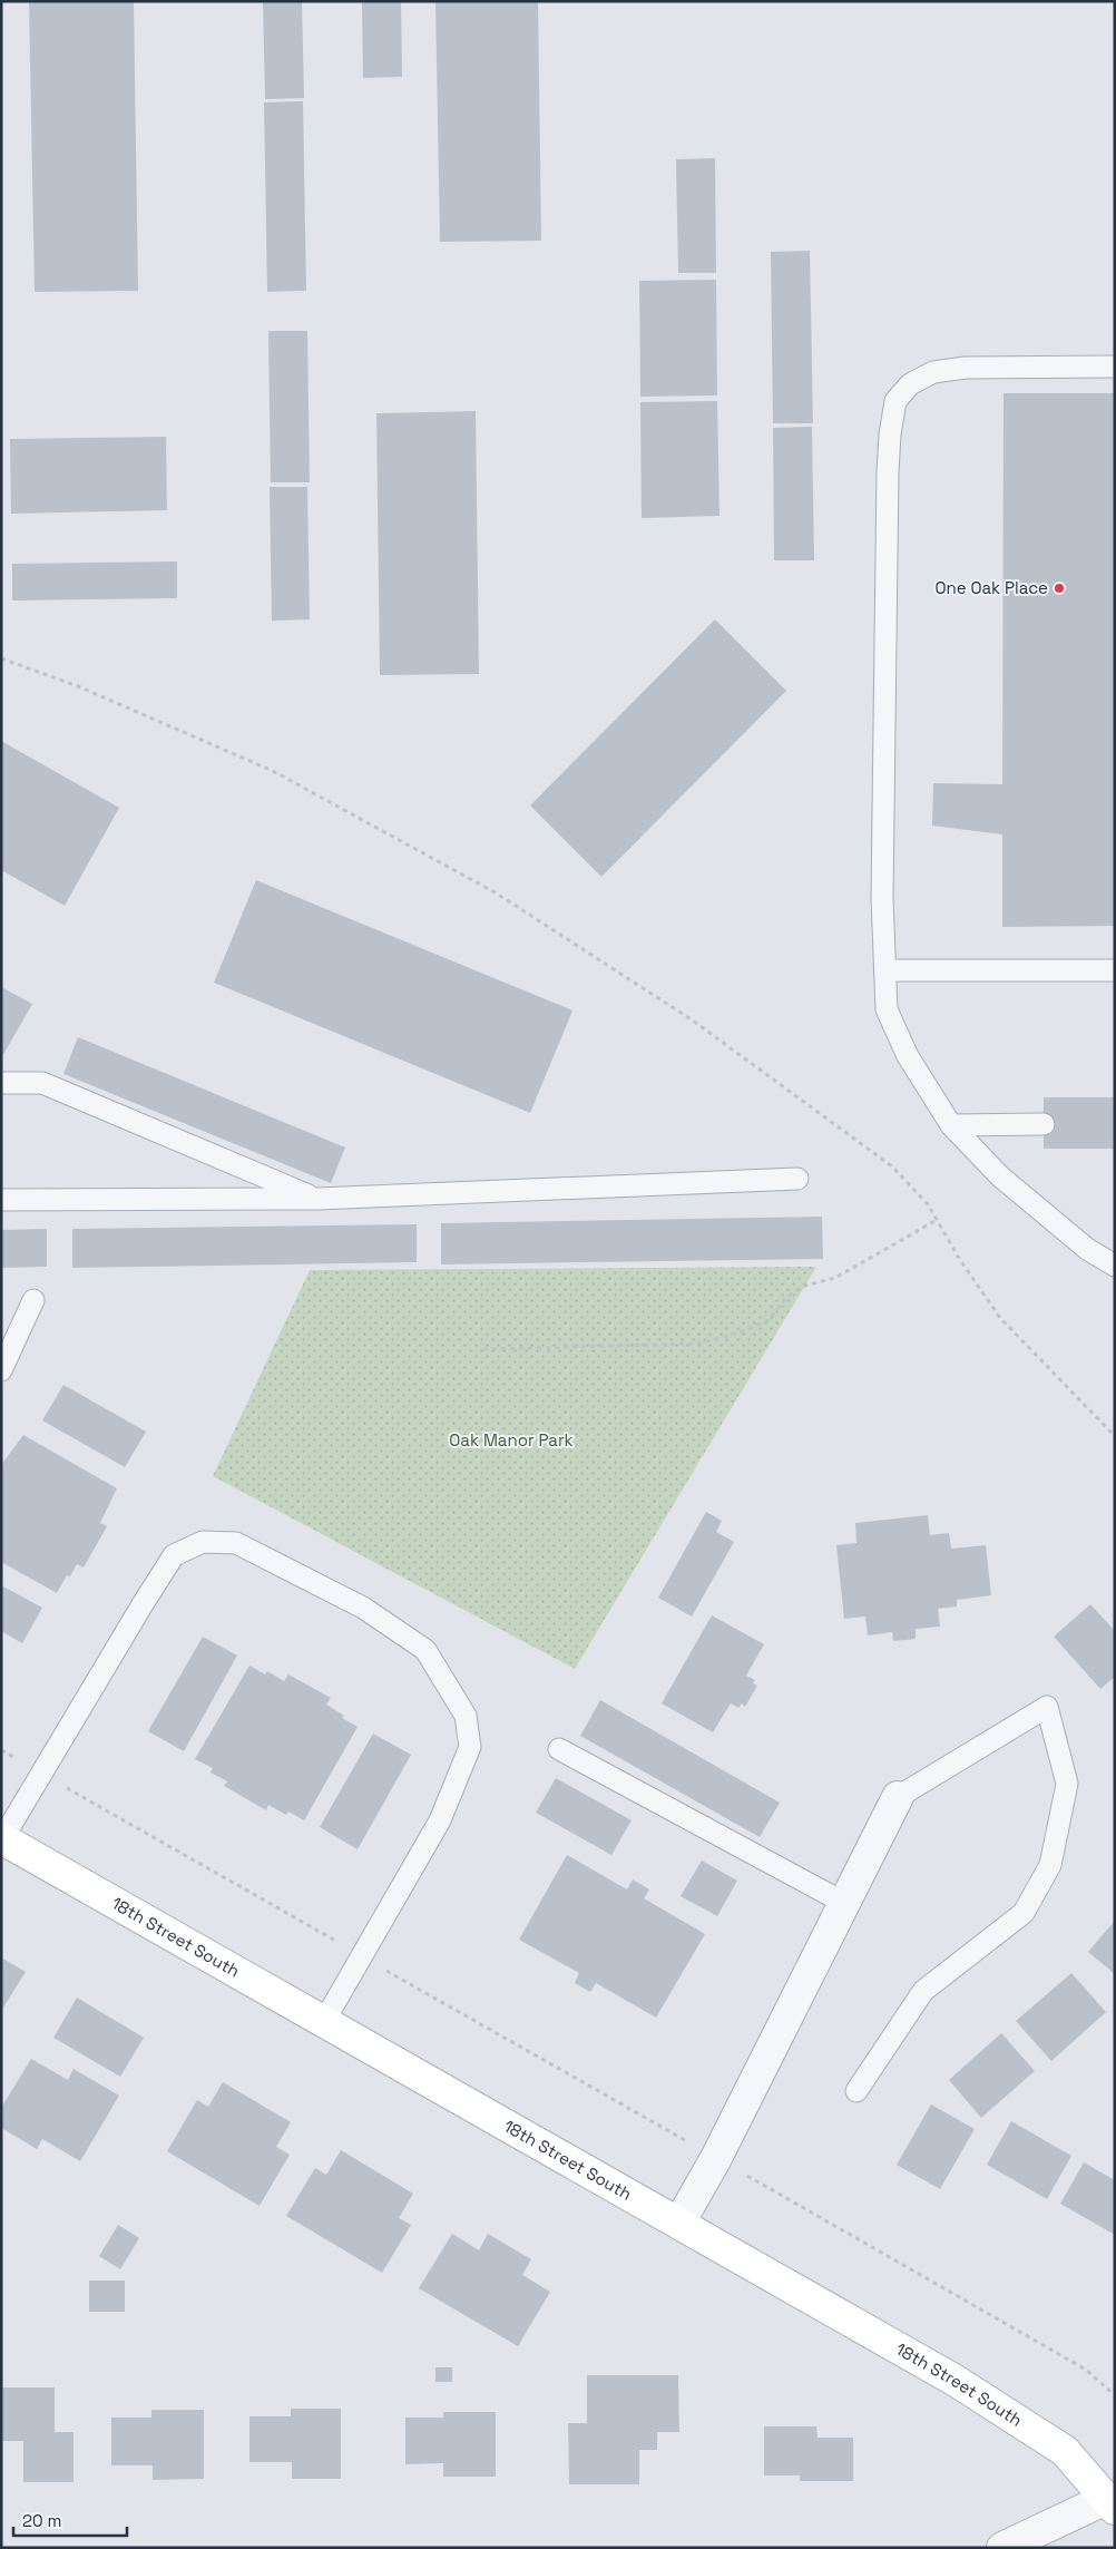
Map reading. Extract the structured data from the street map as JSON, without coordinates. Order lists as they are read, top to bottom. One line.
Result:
{"streets":{"street":["18th Street South"]},"parks":["Oak Manor Park"],"places":["One Oak Place"],"scale_bar":"20 m"}
